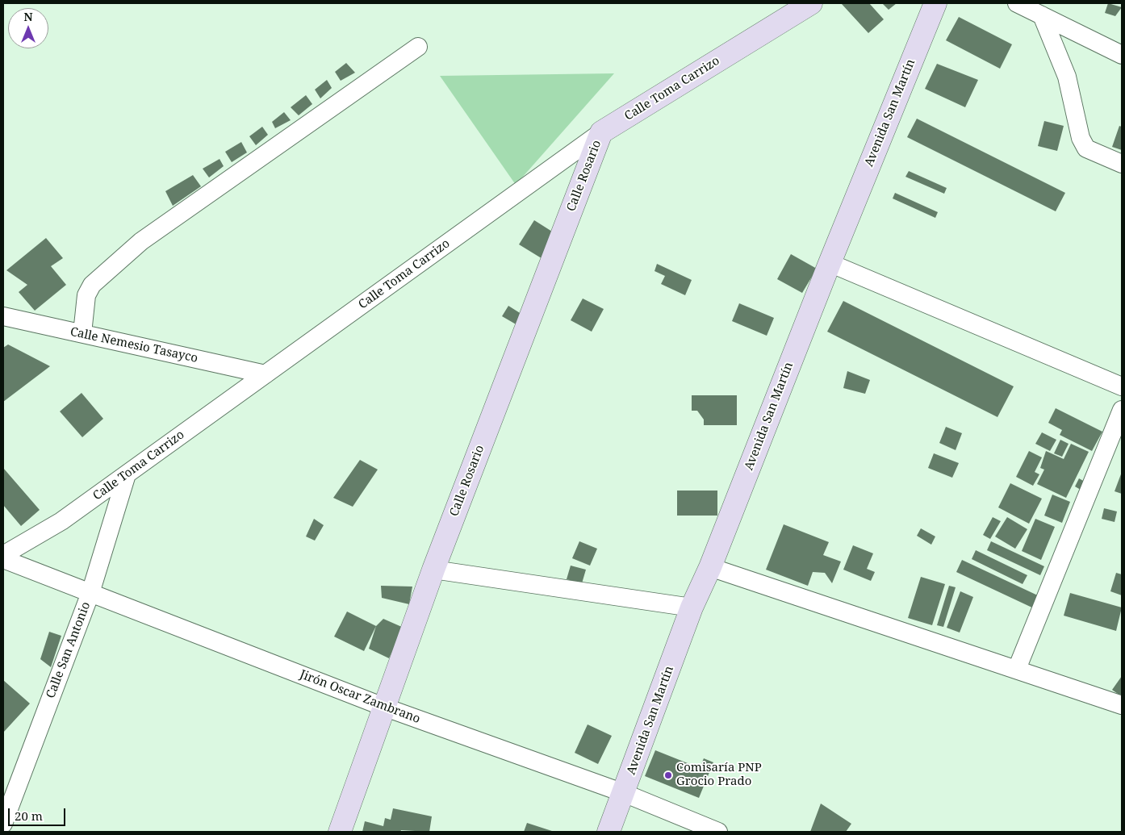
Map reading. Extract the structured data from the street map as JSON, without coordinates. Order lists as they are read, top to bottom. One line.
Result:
{"streets":{"main road":["Calle Toma Carrizo","Avenida San Martín","Calle Rosario"],"street":["Calle Nemesio Tasayco","Calle San Antonio","Jirón Oscar Zambrano"]},"crossings":[["Calle Toma Carrizo","Calle Rosario"],["Calle Toma Carrizo","Calle Nemesio Tasayco"],["Calle Toma Carrizo","Calle San Antonio"],["Avenida San Martín","Jirón Oscar Zambrano"],["Calle Rosario","Jirón Oscar Zambrano"],["Calle San Antonio","Jirón Oscar Zambrano"]],"places":["Comisaría PNP Grocio Prado"],"scale_bar":"20 m","north":"top"}
